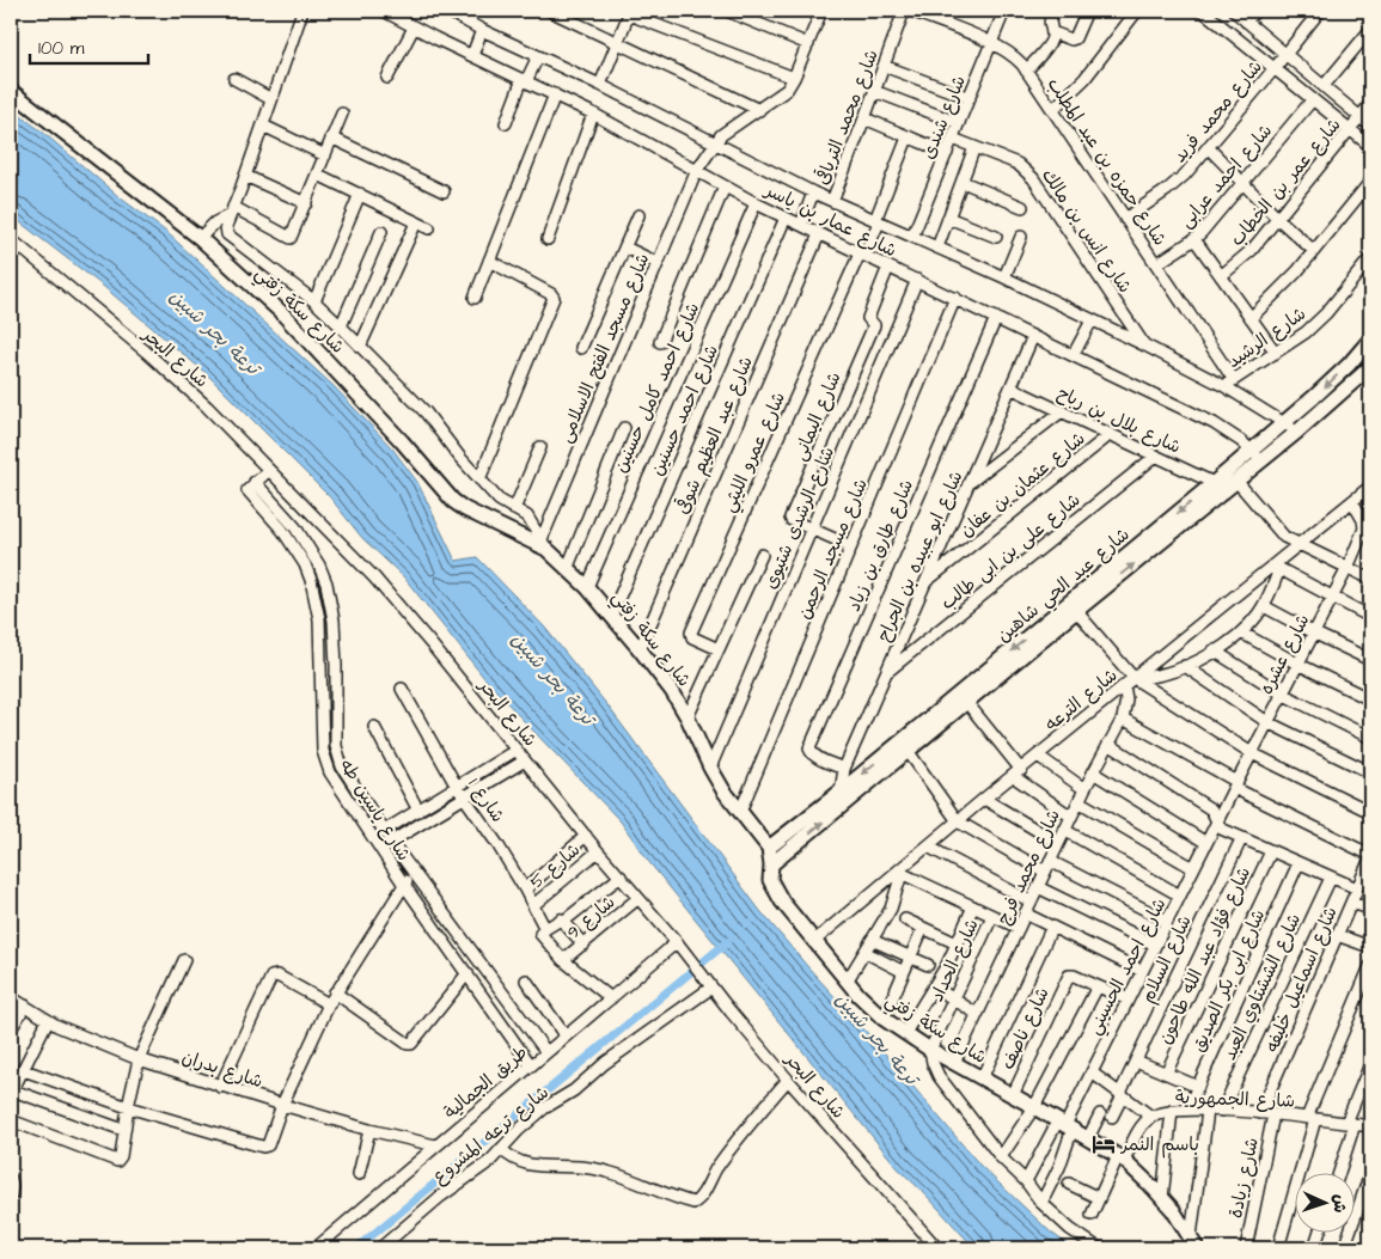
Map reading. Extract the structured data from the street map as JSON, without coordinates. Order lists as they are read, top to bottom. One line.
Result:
{"streets":{"main road":["شارع سكة زفتي","شارع عبد الحي شاهين"],"street":["شارع محمد فريد","شارع محمد الترياقى","شارع شندى","شارع حمزه بن عبد المطلب","شارع احمد عرابى","شارع عمر بن الخطاب","شارع عمار بن ياسر","شارع انس بن مالك","شارع الرشيد","شارع مسجد الفتح الاسلامى","شارع البحر","شارع احمد كامل حسنين","شارع احمد حسنين","شارع اليمانى","شارع بلال بن رباح","شارع عبد العظيم شوقى","شارع عمرو الليثي","شارع عثمان بن عفان","شارع الرشدى شتيوى","شارع طارق بن زياد","شارع مسجد الرحمن","شارع على بن ابى طالب","شارع ابو عبيده بن الجراح","شارع عشره","شارع الترعه","شارع 1","شارع ياسين طه","شارع 5","شارع محمد فرج","شارع 9","شارع فؤاد عبد الله طاحون","شارع السلام","شارع الحداد","شارع احمد الحسيني","شارع اسماعيل خليفه","شارع ابى بكر الصديق","شارع الششتاوي العبد","شارع ناصف","شارع بدران","طريق الجمالية","شارع الجمهورية","شارع ترعه المشروع","شارع زيادة"]},"crossings":[["شارع محمد فريد","شارع حمزه بن عبد المطلب"],["شارع محمد الترياقى","شارع عمار بن ياسر"],["شارع شندى","شارع حمزه بن عبد المطلب"],["شارع شندى","شارع عمار بن ياسر"],["شارع شندى","شارع انس بن مالك"],["شارع حمزه بن عبد المطلب","شارع احمد عرابى"],["شارع حمزه بن عبد المطلب","شارع عمار بن ياسر"],["شارع حمزه بن عبد المطلب","شارع الرشيد"],["شارع عمار بن ياسر","شارع انس بن مالك"],["شارع عمار بن ياسر","شارع الرشيد"],["شارع عمار بن ياسر","شارع مسجد الفتح الاسلامى"],["شارع عمار بن ياسر","شارع احمد كامل حسنين"],["شارع عمار بن ياسر","شارع احمد حسنين"],["شارع عمار بن ياسر","شارع اليمانى"],["شارع عمار بن ياسر","شارع عبد العظيم شوقى"],["شارع عمار بن ياسر","شارع عمرو الليثي"],["شارع عمار بن ياسر","شارع الرشدى شتيوى"],["شارع عمار بن ياسر","شارع طارق بن زياد"],["شارع عمار بن ياسر","شارع مسجد الرحمن"],["شارع عمار بن ياسر","شارع ابو عبيده بن الجراح"],["شارع عمار بن ياسر","شارع عبد الحي شاهين"],["شارع سكة زفتي","شارع مسجد الفتح الاسلامى"],["شارع سكة زفتي","شارع احمد كامل حسنين"],["شارع سكة زفتي","شارع احمد حسنين"],["شارع سكة زفتي","شارع عبد العظيم شوقى"],["شارع سكة زفتي","شارع الرشدى شتيوى"],["شارع سكة زفتي","شارع مسجد الرحمن"],["شارع سكة زفتي","شارع عبد الحي شاهين"],["شارع سكة زفتي","شارع الترعه"],["شارع سكة زفتي","شارع محمد فرج"],["شارع سكة زفتي","شارع الحداد"],["شارع سكة زفتي","شارع احمد الحسيني"],["شارع سكة زفتي","شارع ناصف"],["شارع سكة زفتي","شارع الجمهورية"],["شارع البحر","شارع 5"],["شارع البحر","شارع 9"],["شارع البحر","طريق الجمالية"],["شارع البحر","شارع ترعه المشروع"],["شارع اليمانى","شارع الرشدى شتيوى"],["شارع اليمانى","شارع مسجد الرحمن"],["شارع بلال بن رباح","شارع عثمان بن عفان"],["شارع بلال بن رباح","شارع على بن ابى طالب"],["شارع بلال بن رباح","شارع ابو عبيده بن الجراح"],["شارع بلال بن رباح","شارع عبد الحي شاهين"],["شارع عثمان بن عفان","شارع ابو عبيده بن الجراح"],["شارع طارق بن زياد","شارع ابو عبيده بن الجراح"],["شارع على بن ابى طالب","شارع ابو عبيده بن الجراح"],["شارع ابو عبيده بن الجراح","شارع عبد الحي شاهين"],["شارع عشره","شارع الترعه"],["شارع عشره","شارع احمد الحسيني"],["شارع الترعه","شارع محمد فرج"],["شارع 1","شارع 5"],["شارع 1","شارع 9"],["شارع ياسين طه","طريق الجمالية"],["شارع اسماعيل خليفه","شارع الجمهورية"],["شارع ابى بكر الصديق","شارع الجمهورية"],["شارع الششتاوي العبد","شارع الجمهورية"],["شارع بدران","طريق الجمالية"],["شارع الجمهورية","شارع زيادة"]],"water":["ترعة بحر شبين"],"places":{"hotel":["باسم النمر"]},"scale_bar":"100 m","north":"right"}
